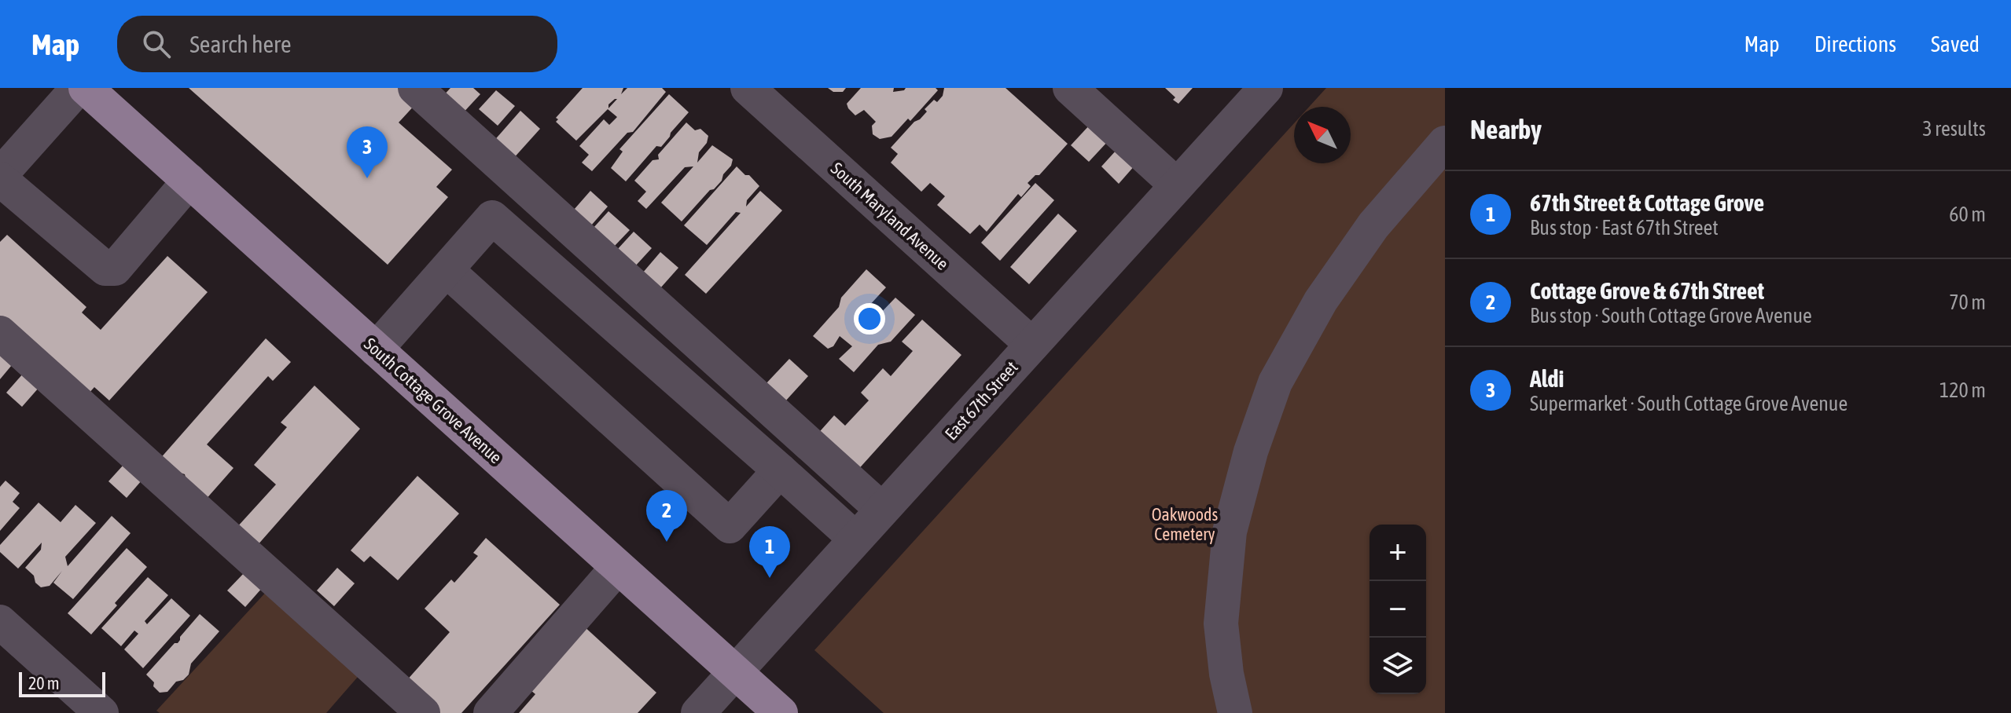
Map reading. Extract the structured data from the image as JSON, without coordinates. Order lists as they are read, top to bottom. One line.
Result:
{"streets":{"main road":["South Cottage Grove Avenue"],"street":["South Maryland Avenue","East 67th Street"]},"crossings":[["South Maryland Avenue","East 67th Street"],["South Cottage Grove Avenue","East 67th Street"]],"parks":["Oakwoods Cemetery"],"scale_bar":"20 m","north":"top left","page":{"header":"Map","search":"Search here","nav":["Map","Directions","Saved"],"heading":["Nearby","3 results"],"pins":["3","2","1"],"list":[{"mark":"1","name":"67th Street & Cottage Grove","note":"Bus stop · East 67th Street","value":"60 m"},{"mark":"2","name":"Cottage Grove & 67th Street","note":"Bus stop · South Cottage Grove Avenue","value":"70 m"},{"mark":"3","name":"Aldi","note":"Supermarket · South Cottage Grove Avenue","value":"120 m"}],"map_buttons":["+","−"],"scale":"20 m"}}
